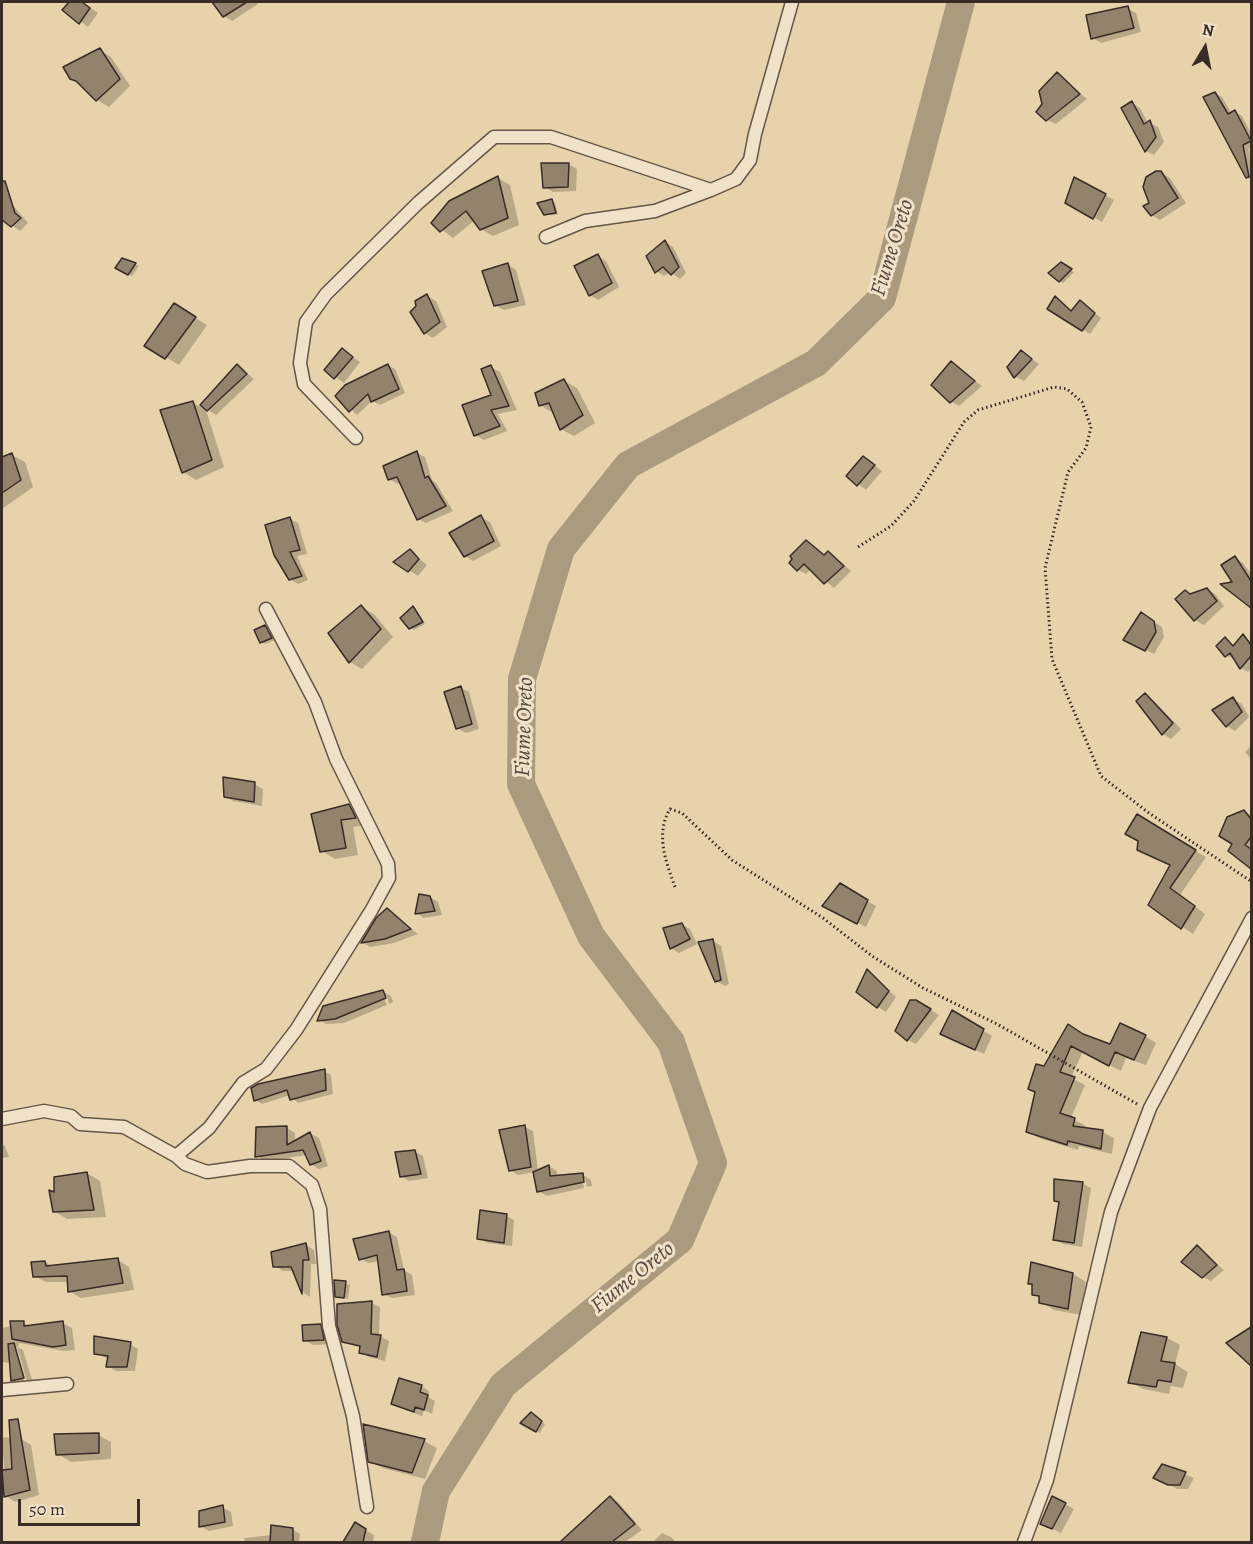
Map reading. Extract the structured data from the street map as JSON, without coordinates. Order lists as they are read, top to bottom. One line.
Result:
{"water":["Fiume Oreto"],"scale_bar":"50 m","north":"top"}
